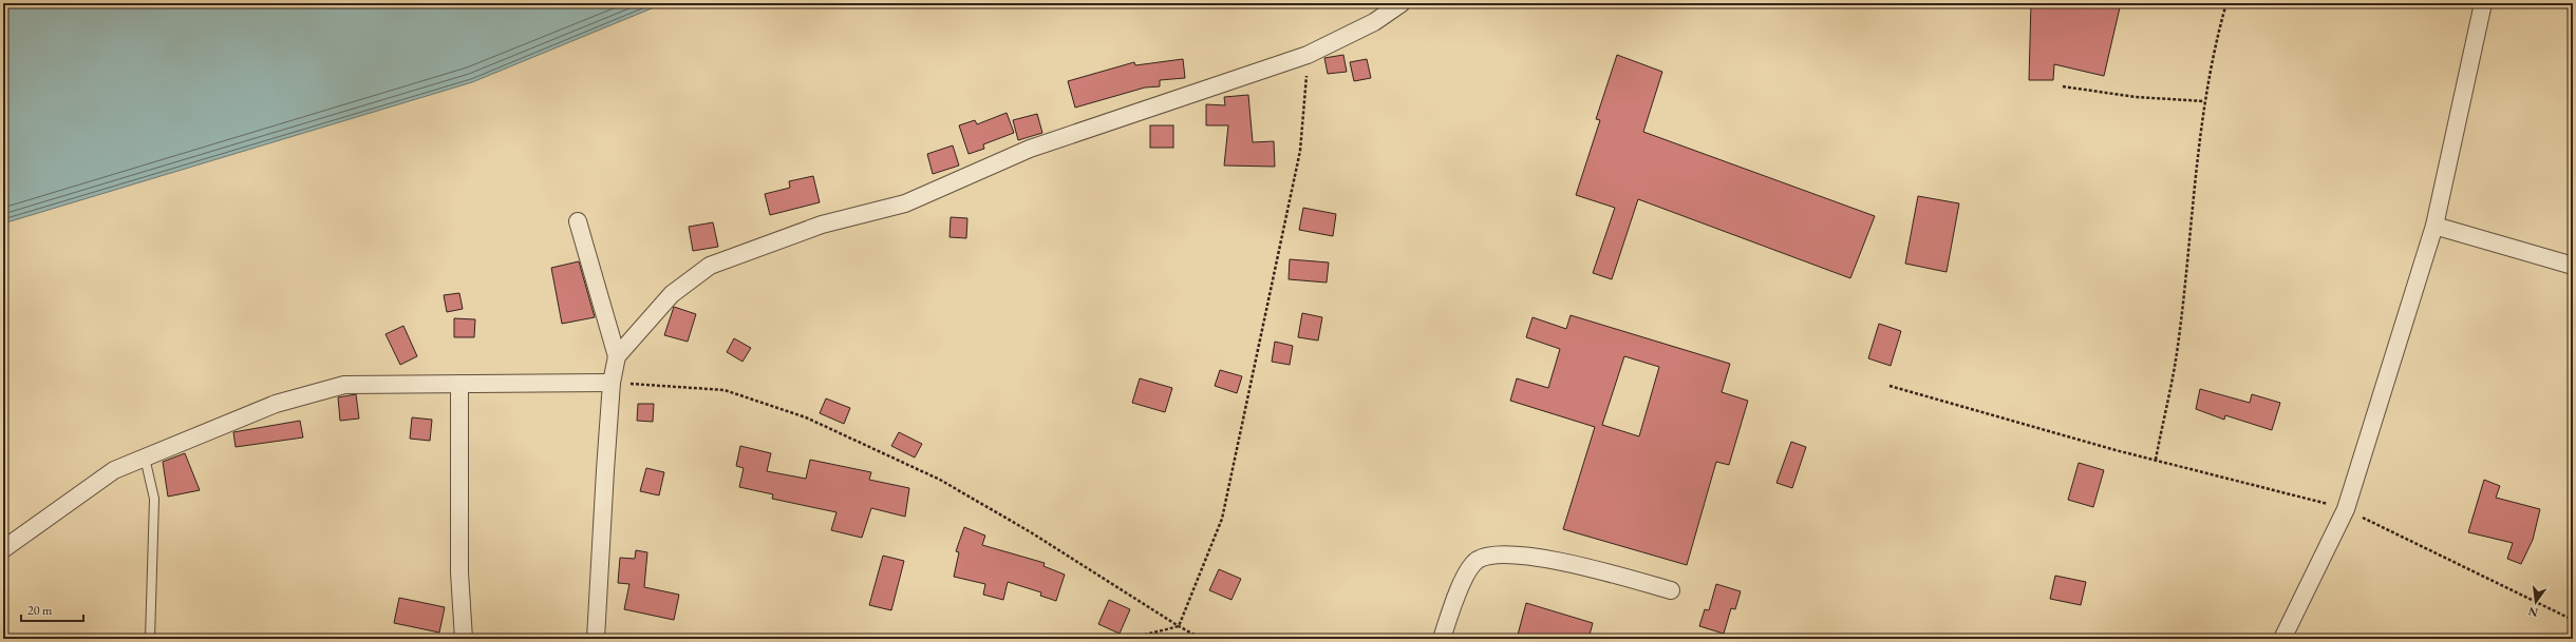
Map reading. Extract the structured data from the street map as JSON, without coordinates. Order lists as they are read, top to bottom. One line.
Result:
{"scale_bar":"20 m","north":"bottom"}
